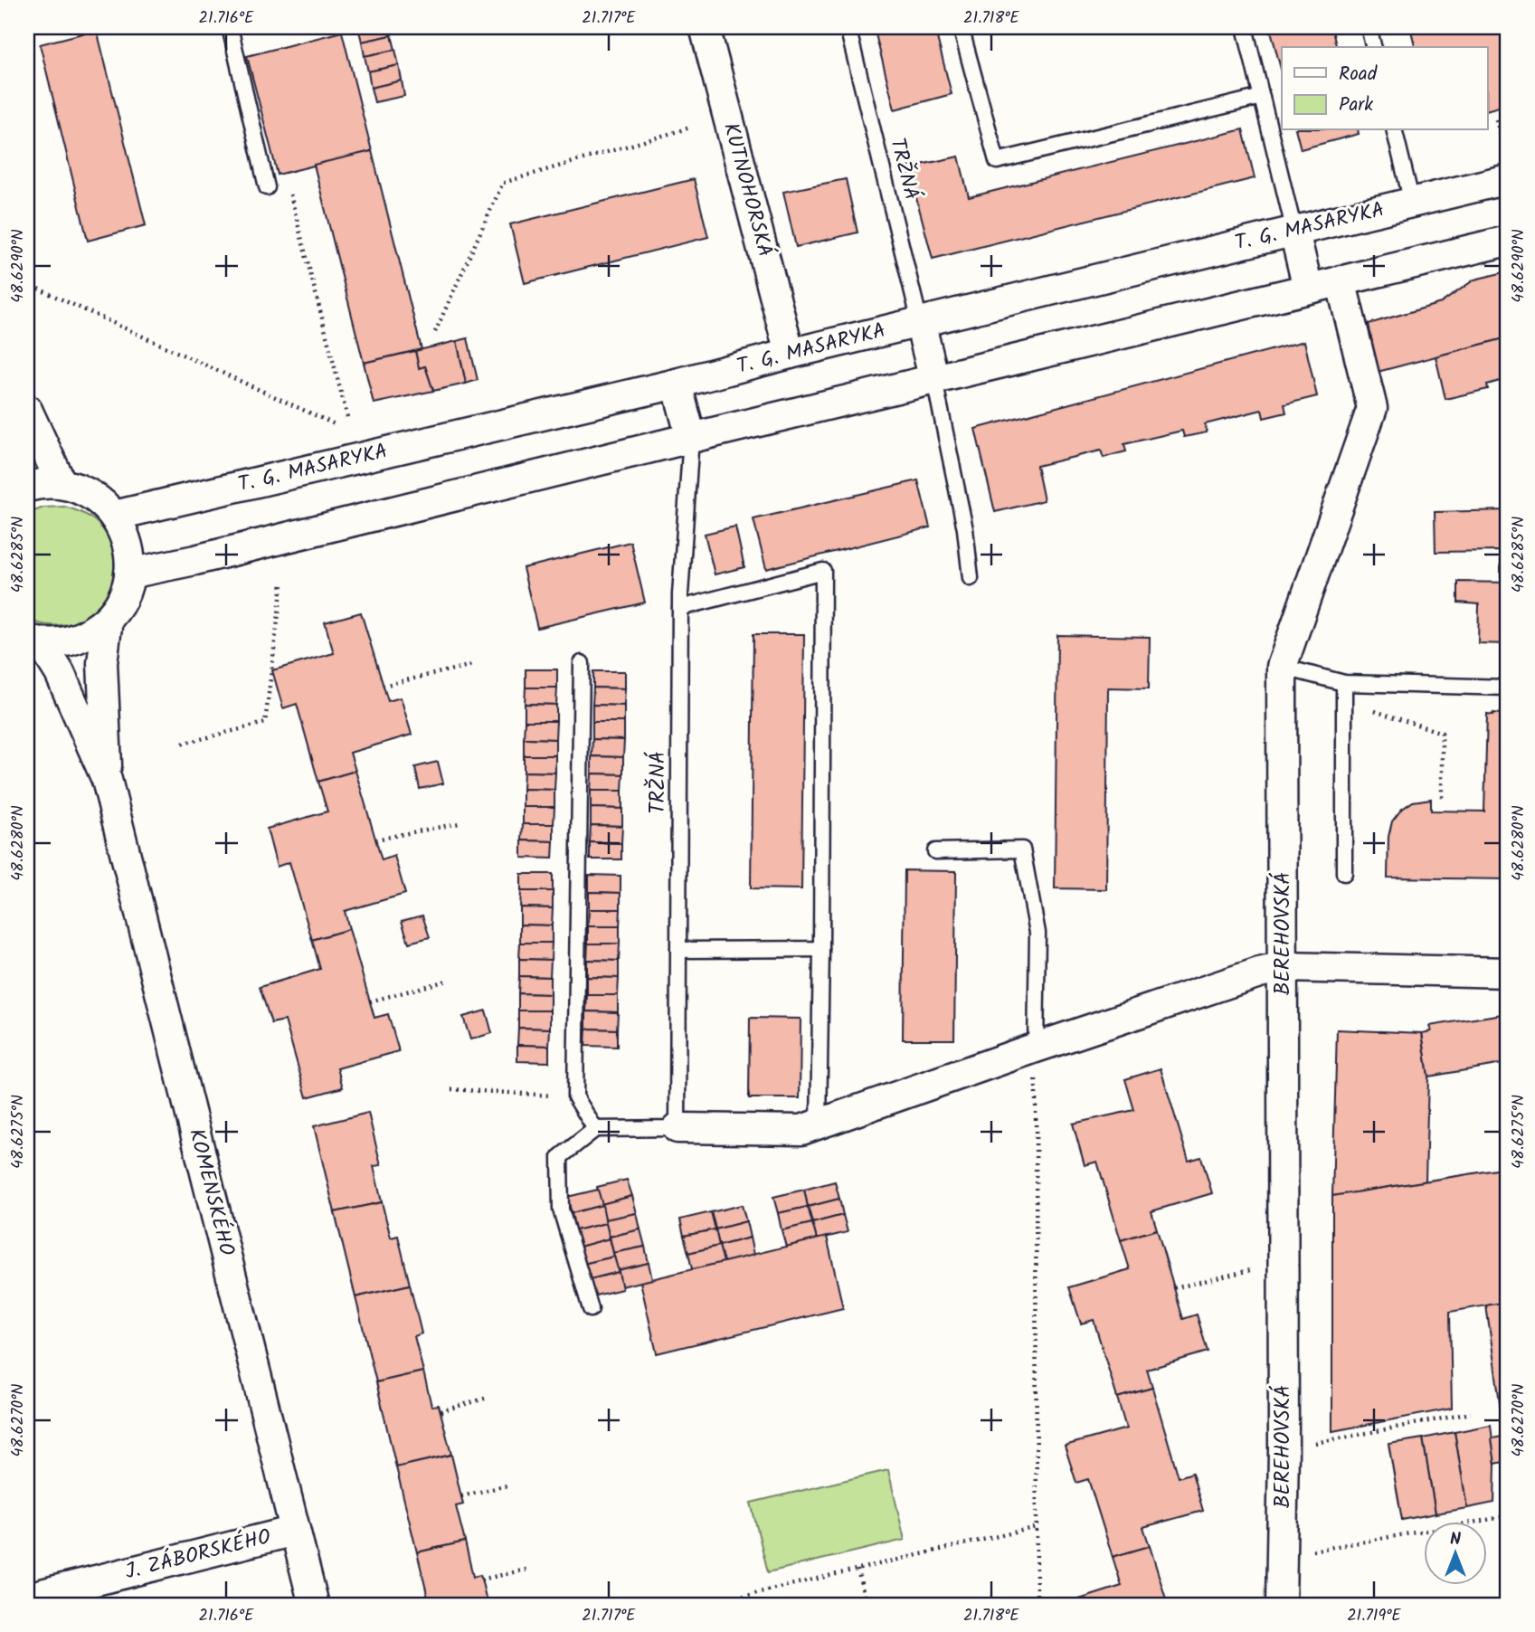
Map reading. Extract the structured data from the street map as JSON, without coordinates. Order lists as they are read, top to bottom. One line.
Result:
{"streets":{"street":["KUTNOHORSKÁ","T. G. MASARYKA","BEREHOVSKÁ","KOMENSKÉHO","J. ZÁBORSKÉHO"],"lane":["TRŽNÁ"]},"crossings":[["TRŽNÁ","T. G. MASARYKA"],["KUTNOHORSKÁ","T. G. MASARYKA"],["KOMENSKÉHO","J. ZÁBORSKÉHO"]],"legend":["Road","Park"],"north":"top","coordinates":["21.716°E","21.717°E","21.718°E","48.6290°N","48.6285°N","48.6280°N","48.6275°N","48.6270°N","21.719°E"]}
